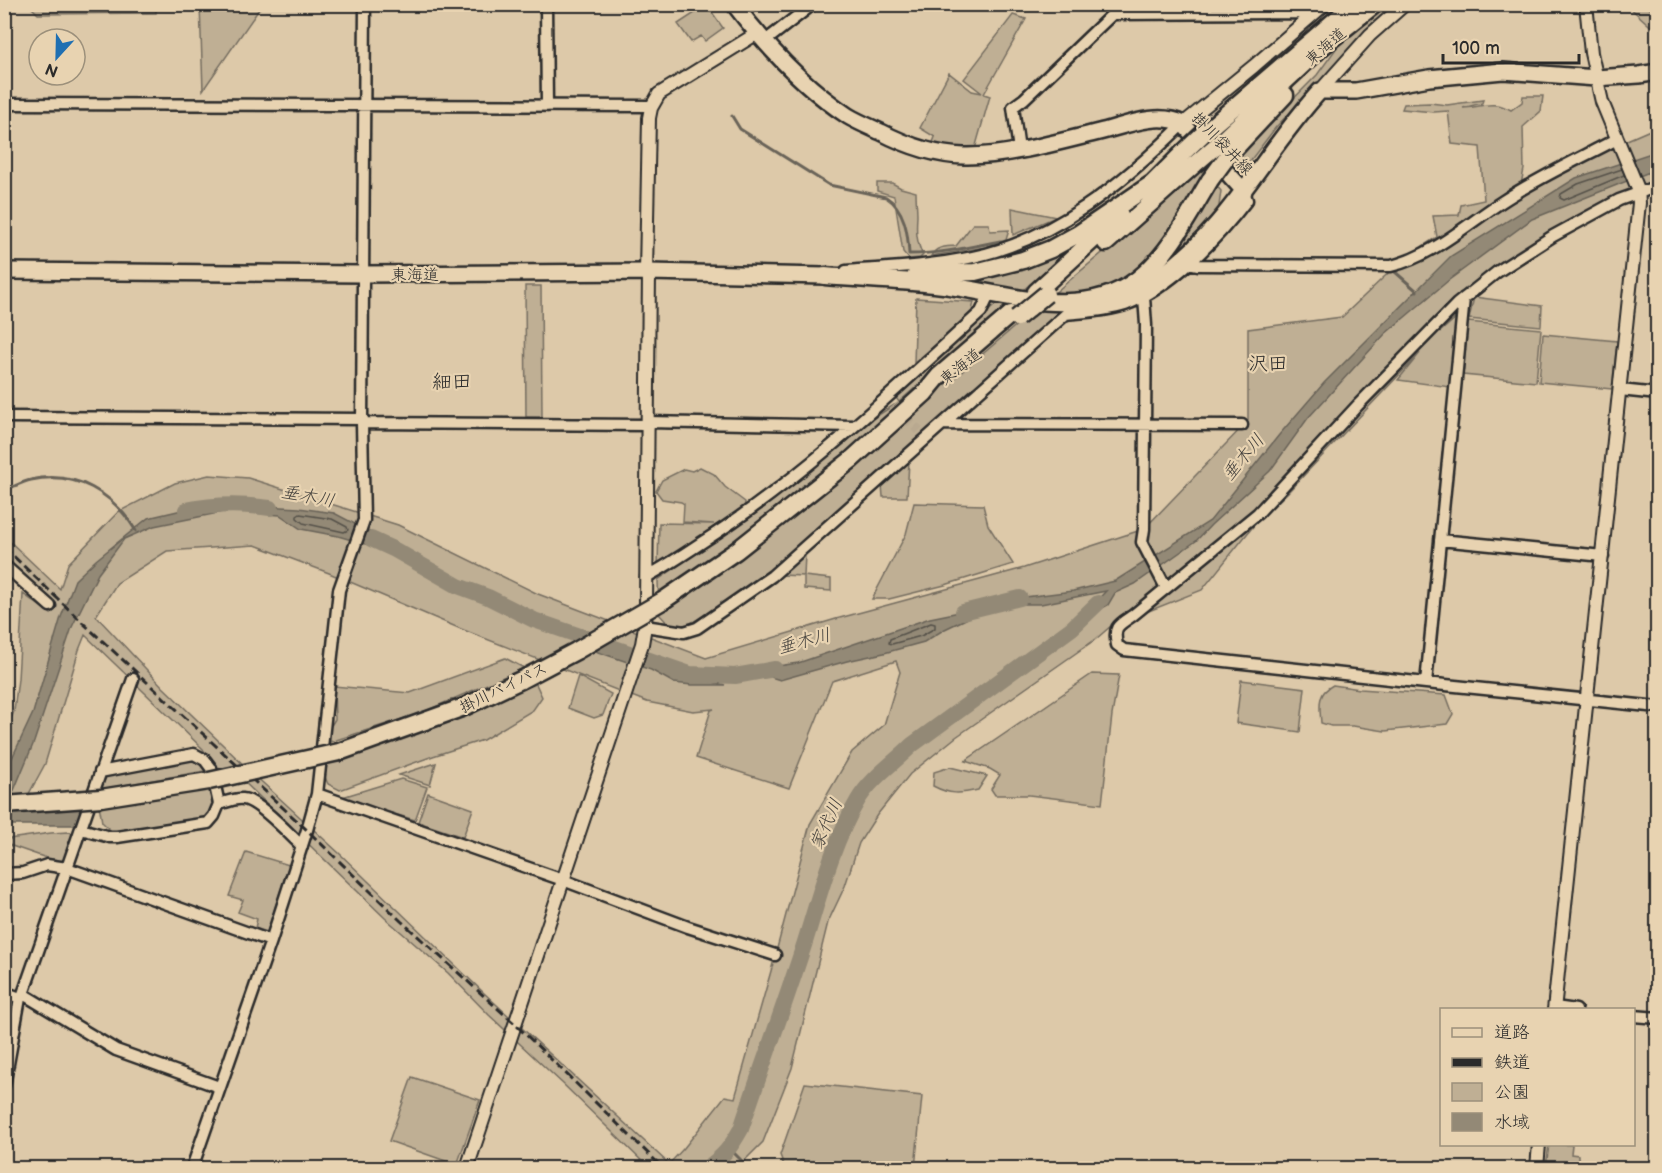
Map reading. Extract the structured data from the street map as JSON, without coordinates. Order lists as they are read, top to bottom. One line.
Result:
{"streets":{"highway":["東海道","掛川バイパス"],"main road":["掛川袋井線"]},"crossings":[["東海道","掛川バイパス"]],"districts":["沢田","細田"],"water":["垂木川","家代川"],"legend":["道路","鉄道","公園","水域"],"scale_bar":"100 m","north":"bottom"}
